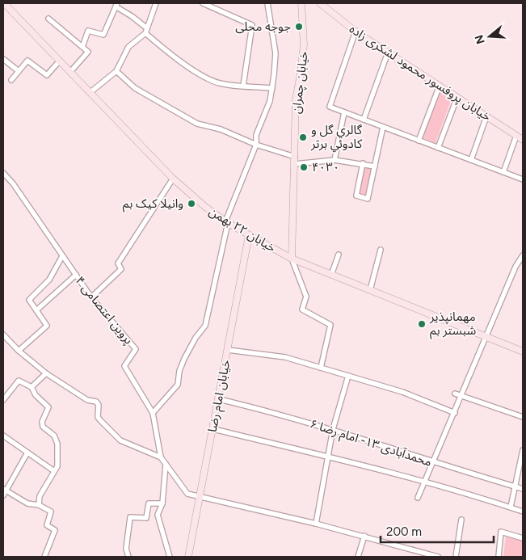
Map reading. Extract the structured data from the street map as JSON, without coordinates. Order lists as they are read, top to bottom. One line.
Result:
{"streets":{"main road":["خیابان پروفسور محمود لشکری زاده","خیابان چمران","خیابان ۲۲ بهمن","خیابان امام رضا"],"street":["پروین اعتصامی ۴","محمدآبادی ۱۳- امام رضا ۶"]},"crossings":[["خیابان چمران","خیابان ۲۲ بهمن"],["خیابان ۲۲ بهمن","خیابان امام رضا"],["خیابان امام رضا","محمدآبادی ۱۳- امام رضا ۶"]],"places":["جوجه محلی","گالري گل و كادوئي برتر","۴۰۳۰","وانیلا کیک بم","مهمانپذیر شبستر بم"],"scale_bar":"200 m","north":"left"}
